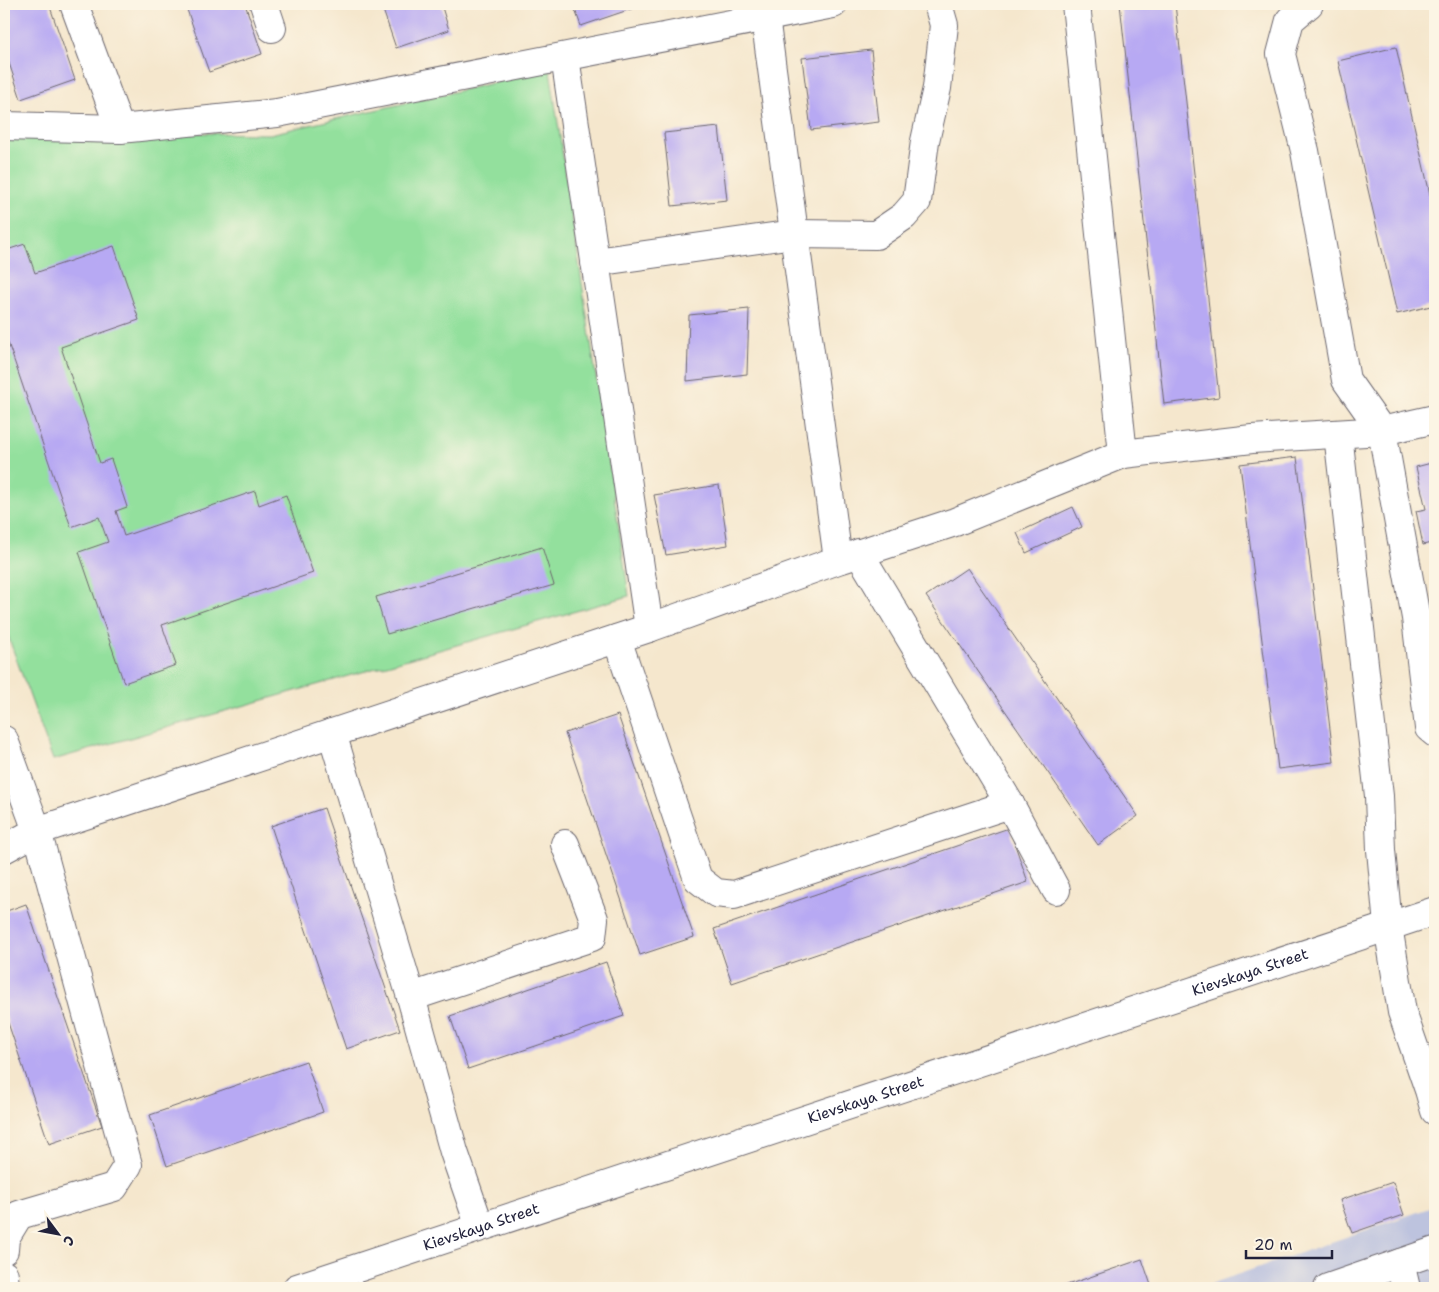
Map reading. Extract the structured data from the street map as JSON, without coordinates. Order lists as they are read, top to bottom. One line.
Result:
{"streets":{"main road":["Kievskaya Street"]},"scale_bar":"20 m","north":"bottom right"}
